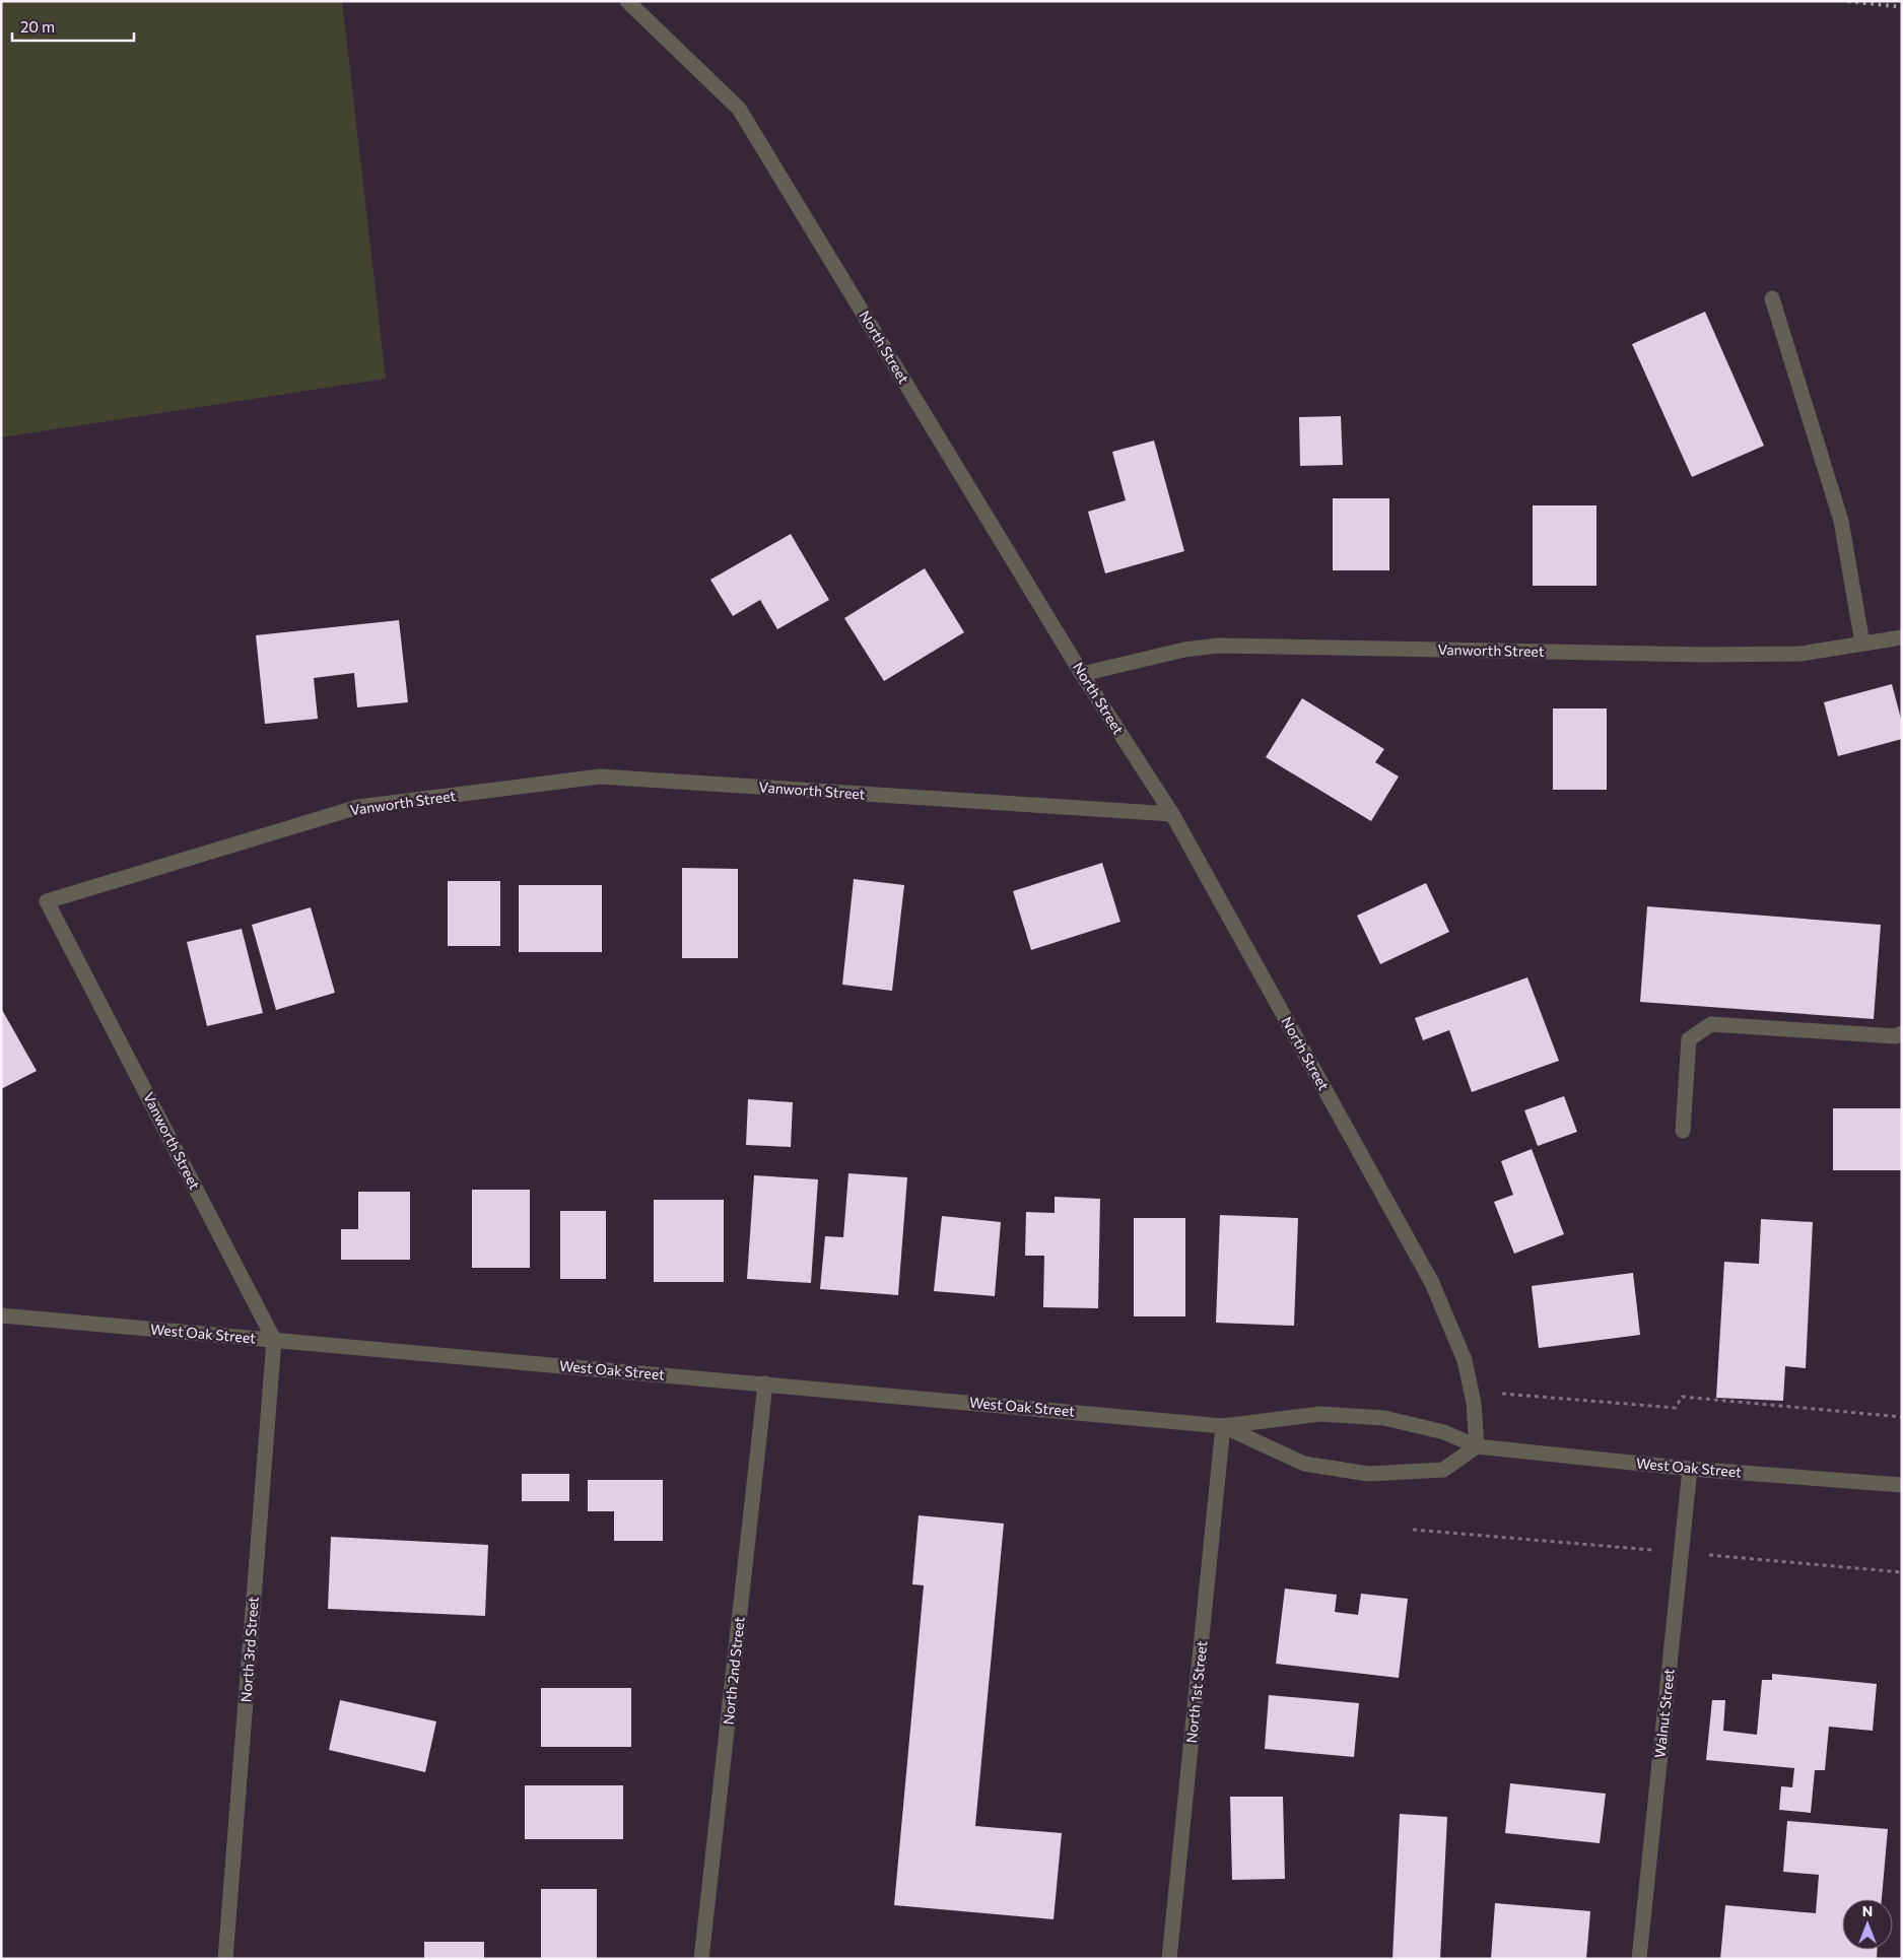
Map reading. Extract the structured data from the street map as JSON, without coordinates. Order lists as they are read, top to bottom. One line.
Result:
{"streets":{"street":["North Street","Vanworth Street","West Oak Street","North 3rd Street","North 2nd Street","North 1st Street","Walnut Street"]},"crossings":[["North Street","Vanworth Street"],["North Street","West Oak Street"],["Vanworth Street","West Oak Street"],["Vanworth Street","North 3rd Street"],["West Oak Street","North 3rd Street"],["West Oak Street","North 2nd Street"],["West Oak Street","North 1st Street"],["West Oak Street","Walnut Street"]],"scale_bar":"20 m","north":"top"}
